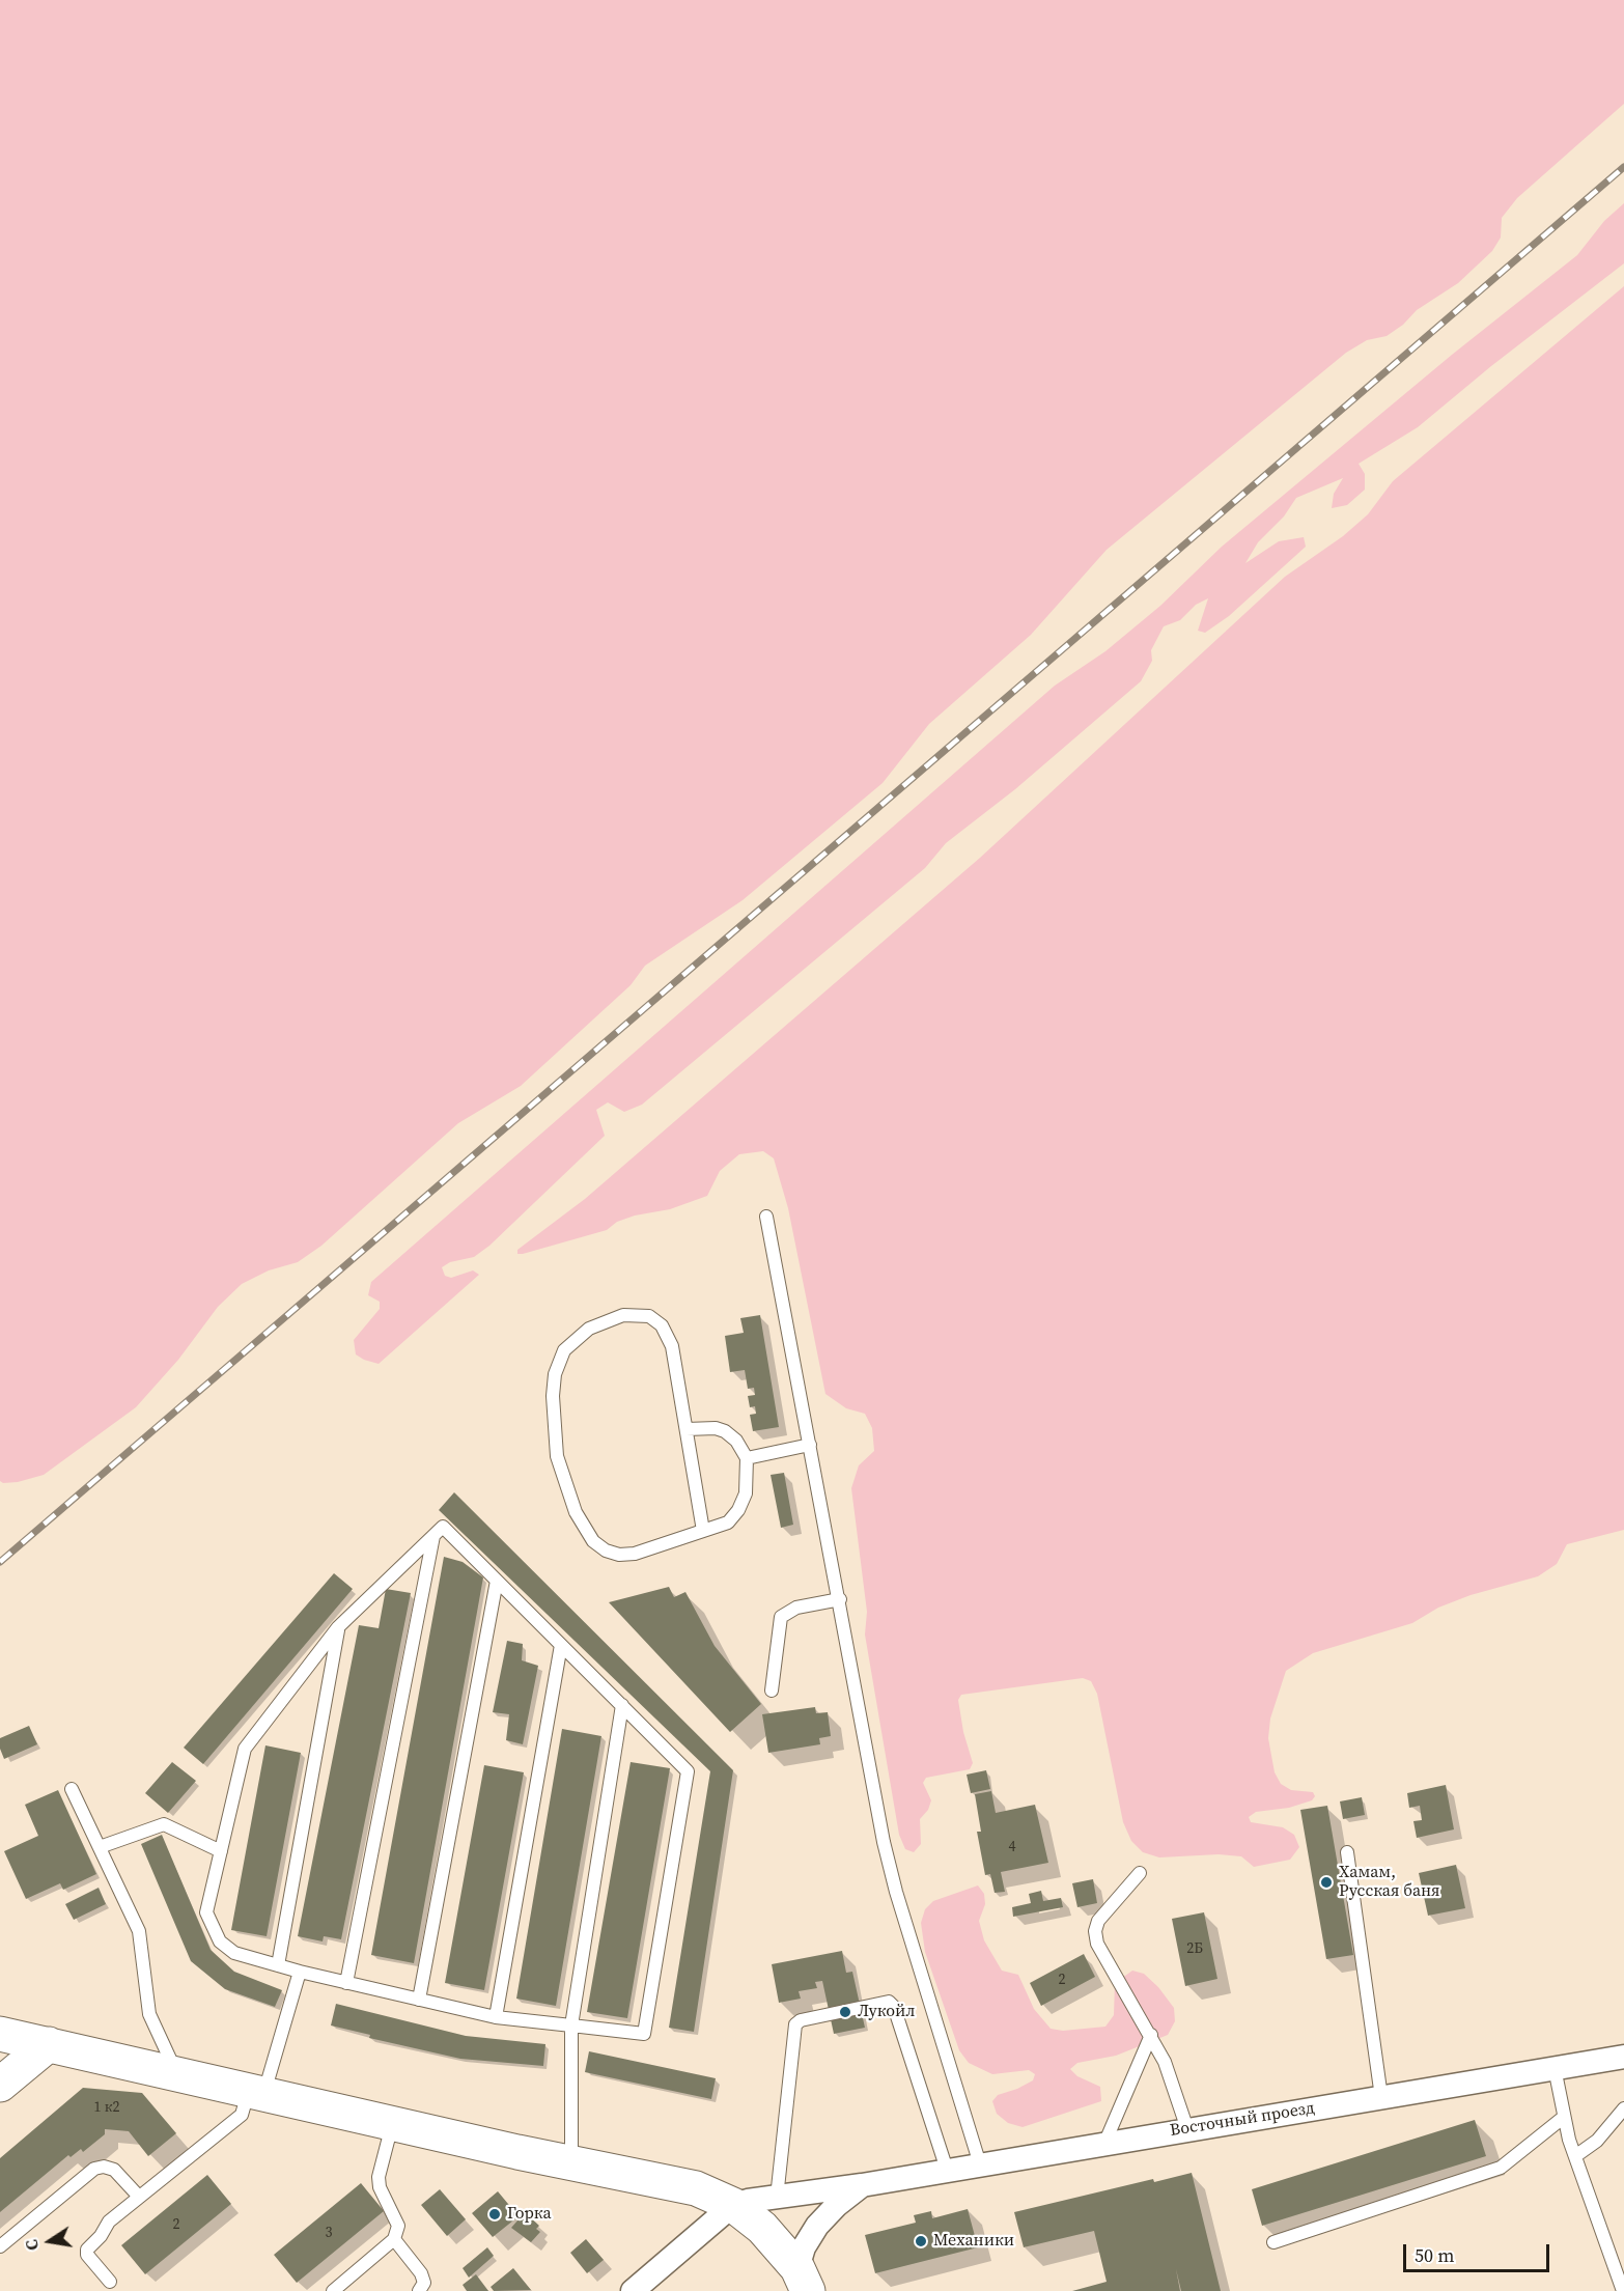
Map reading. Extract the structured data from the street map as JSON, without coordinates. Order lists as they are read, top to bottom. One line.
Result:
{"streets":{"street":["Восточный проезд"]},"places":["Хамам, Русская баня","Лукойл","Горка","Механики"],"house_numbers":["4","2Б","2","1 к2","2","3"],"scale_bar":"50 m","north":"left"}
